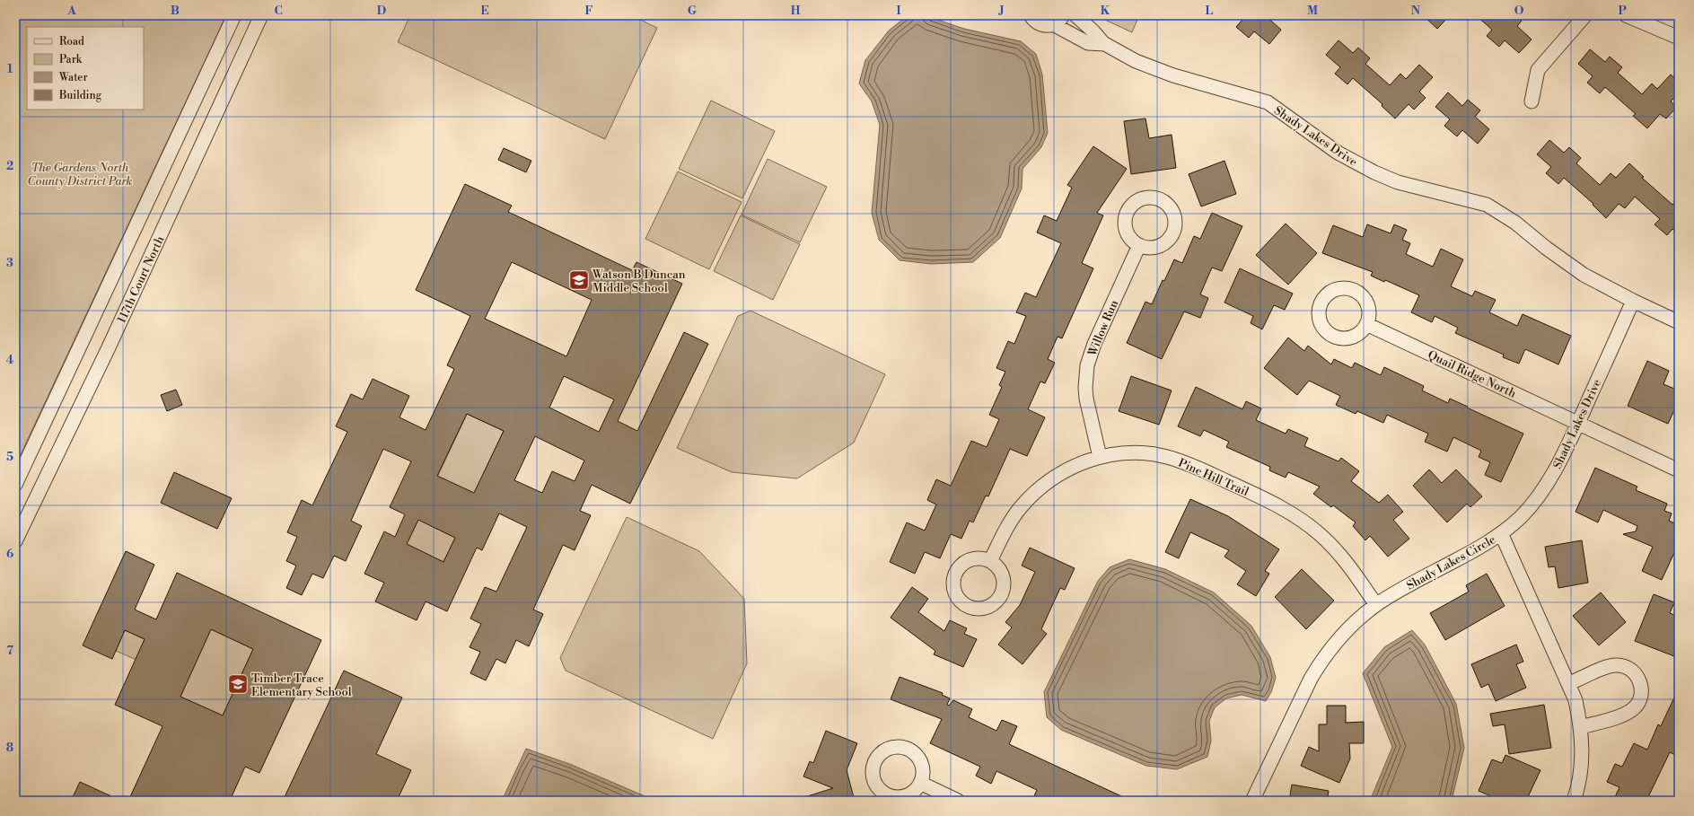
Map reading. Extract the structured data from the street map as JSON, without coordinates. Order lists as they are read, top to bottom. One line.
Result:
{"streets":{"street":["Shady Lakes Drive","117th Court North","Willow Run","Quail Ridge North","Pine Hill Trail","Shady Lakes Circle"]},"crossings":[["Shady Lakes Drive","Quail Ridge North"],["Shady Lakes Drive","Shady Lakes Circle"],["Willow Run","Pine Hill Trail"],["Pine Hill Trail","Shady Lakes Circle"]],"parks":["The Gardens North County District Park"],"places":{"school or university":["Watson B Duncan Middle School","Timber Trace Elementary School"]},"legend":["Road","Park","Water","Building"],"grid":{"columns":["A","B","C","D","E","F","G","H","I","J","K","L","M","N","O","P"],"rows":["1","2","3","4","5","6","7","8"]}}
